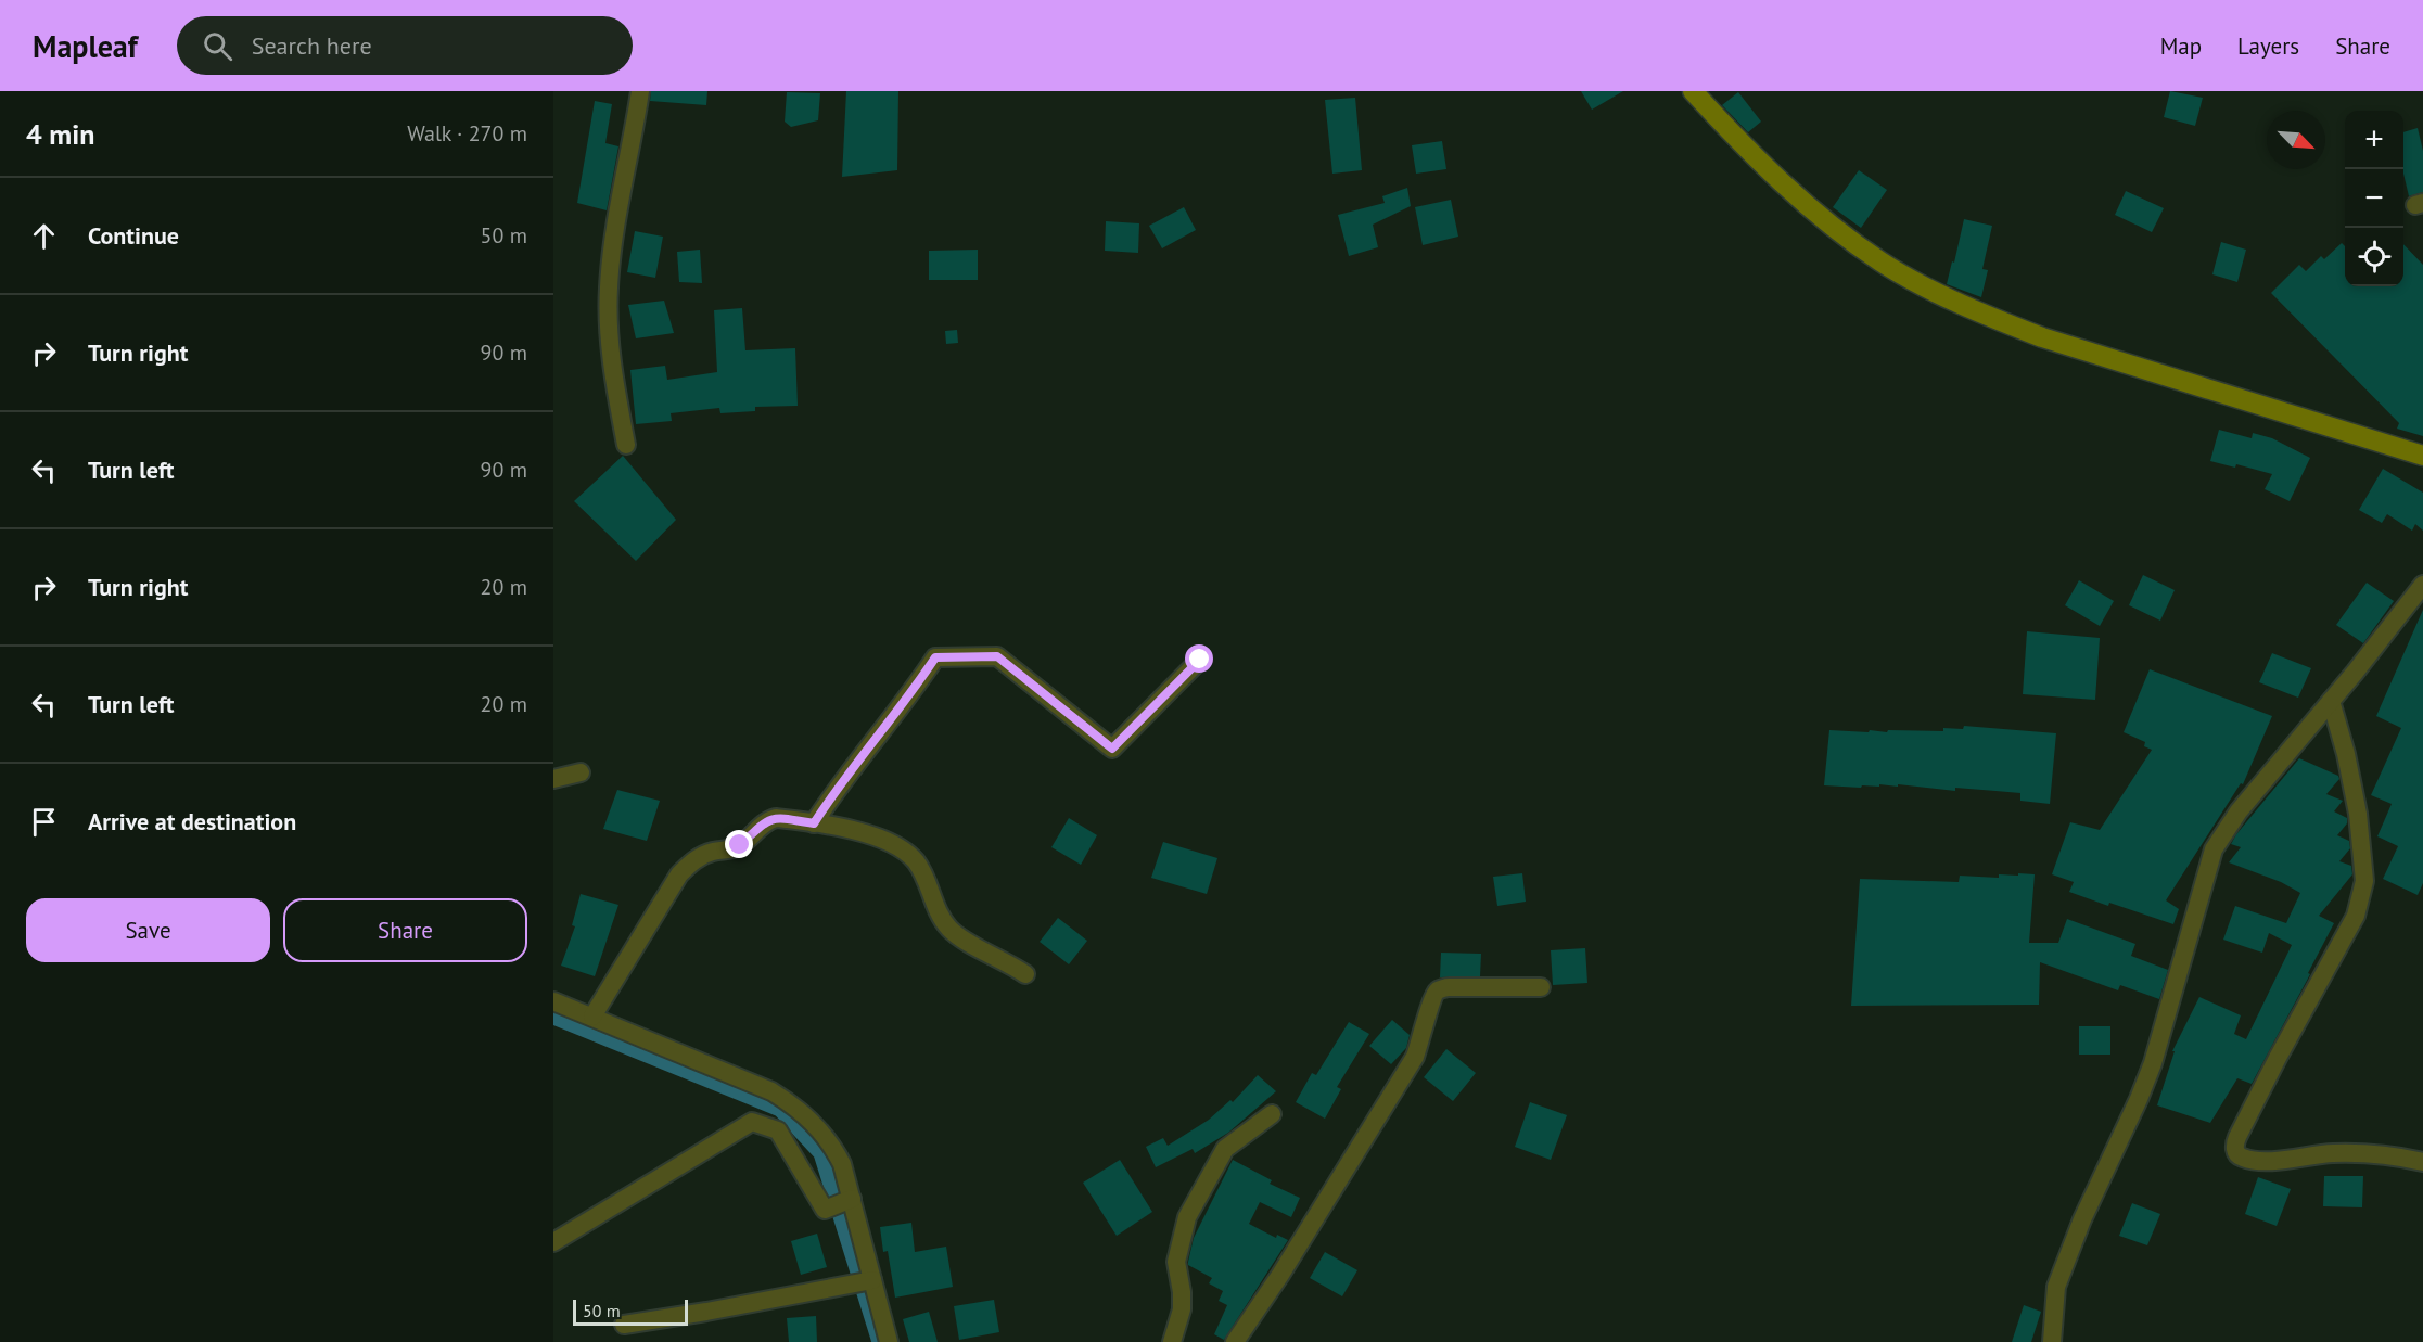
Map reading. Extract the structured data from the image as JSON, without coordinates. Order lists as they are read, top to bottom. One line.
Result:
{"scale_bar":"50 m","north":"bottom right","page":{"header":"Mapleaf","search":"Search here","nav":["Map","Layers","Share"],"heading":["4 min","Walk · 270 m"],"map_buttons":["+","−"],"list":[["Continue","50 m"],["Turn right","90 m"],["Turn left","90 m"],["Turn right","20 m"],["Turn left","20 m"],"Arrive at destination"],"buttons":["Save","Share"],"scale":"50 m"}}
